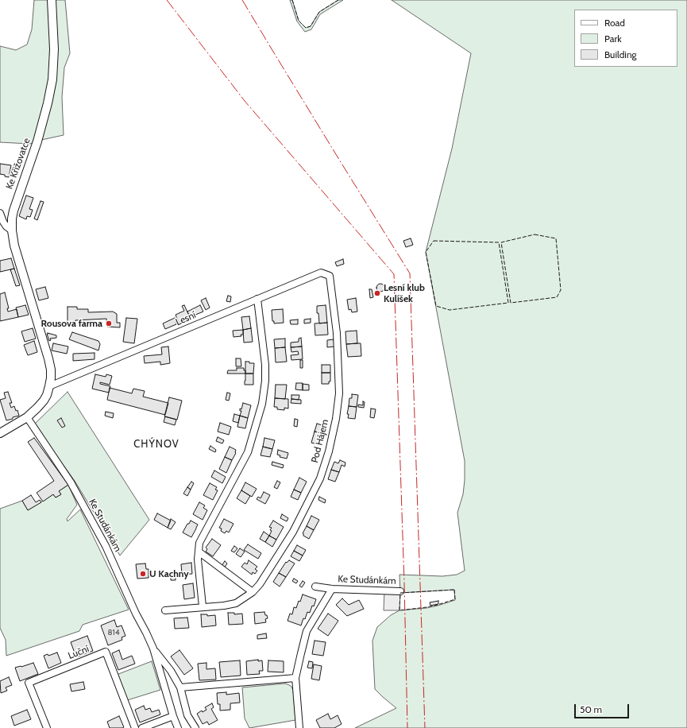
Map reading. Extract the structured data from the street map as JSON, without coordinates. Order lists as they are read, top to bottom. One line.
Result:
{"streets":{"street":["Ke Křižovatce","Lesní","Pod Hájem","Ke Studánkám","Luční"]},"crossings":[["Ke Křižovatce","Lesní"],["Ke Křižovatce","Ke Studánkám"],["Lesní","Pod Hájem"]],"districts":["CHÝNOV"],"places":["Lesní klub Kulíšek","Rousova farma","U Kachny"],"house_numbers":["814"],"legend":["Road","Park","Building"],"scale_bar":"50 m"}
